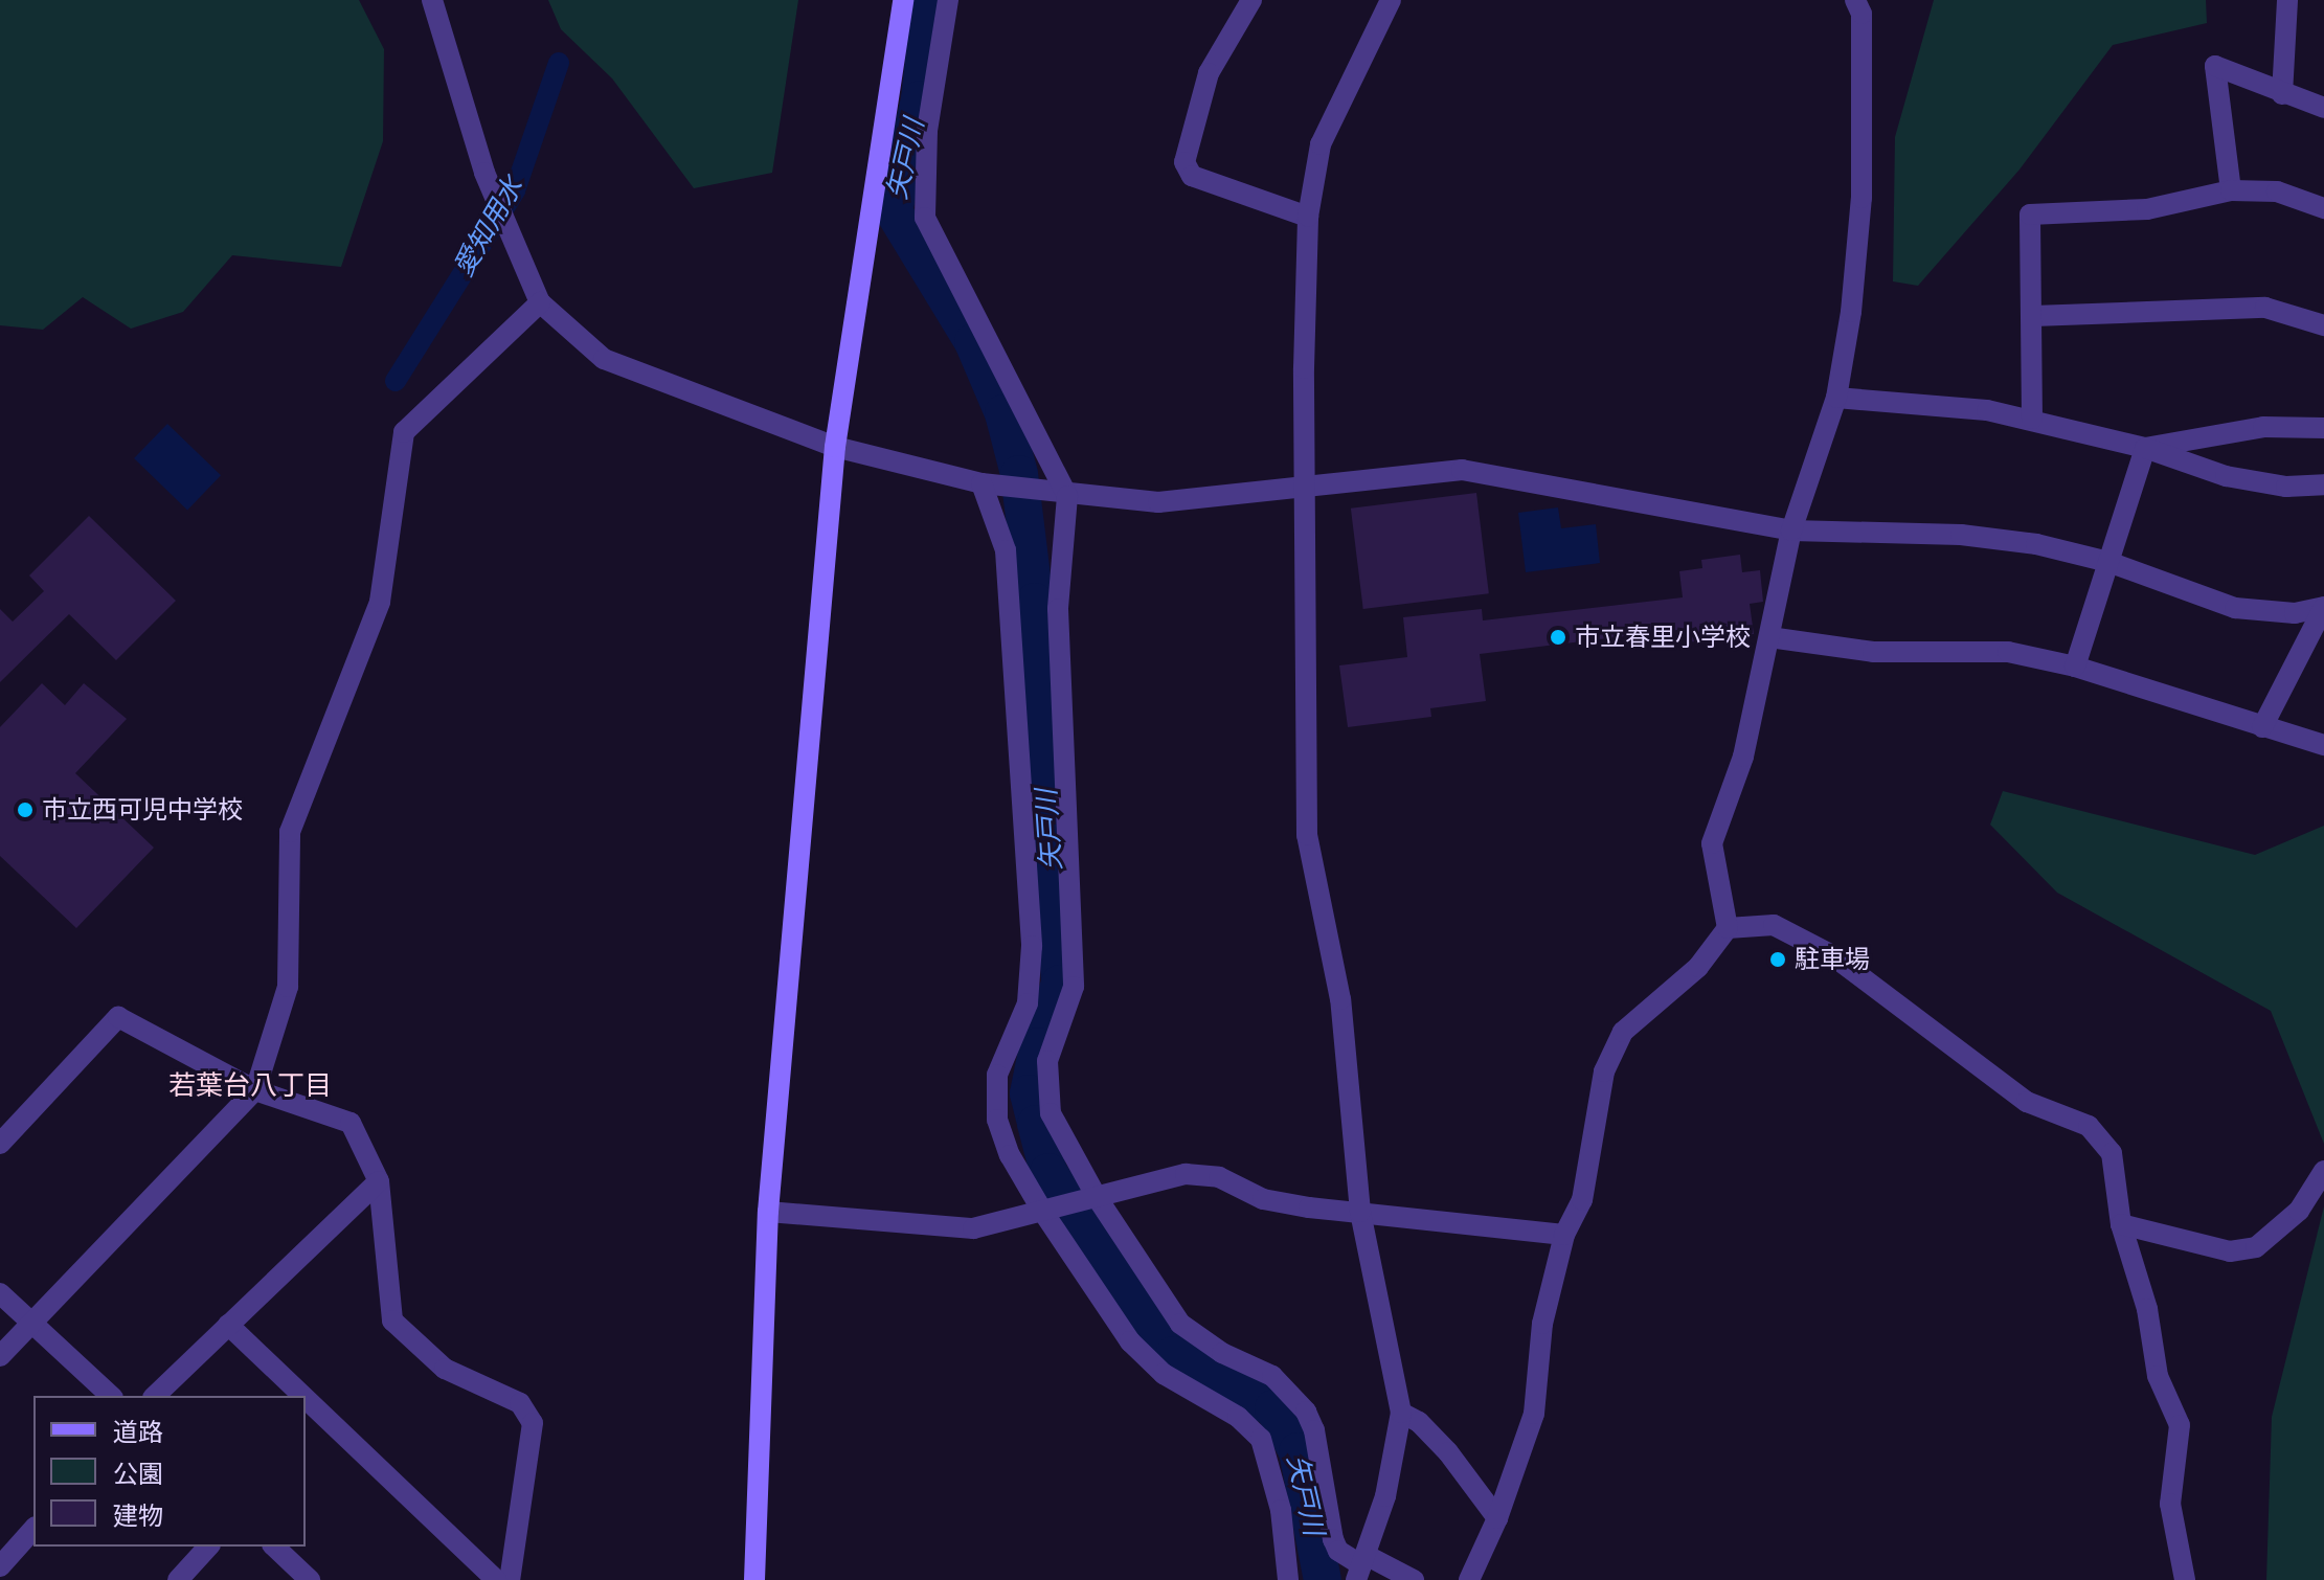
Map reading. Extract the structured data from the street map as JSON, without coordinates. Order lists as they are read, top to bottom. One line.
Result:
{"districts":["若葉台八丁目"],"water":["矢戸川","愛知用水"],"places":["市立春里小学校","市立西可児中学校","駐車場"],"legend":["道路","公園","建物"]}
